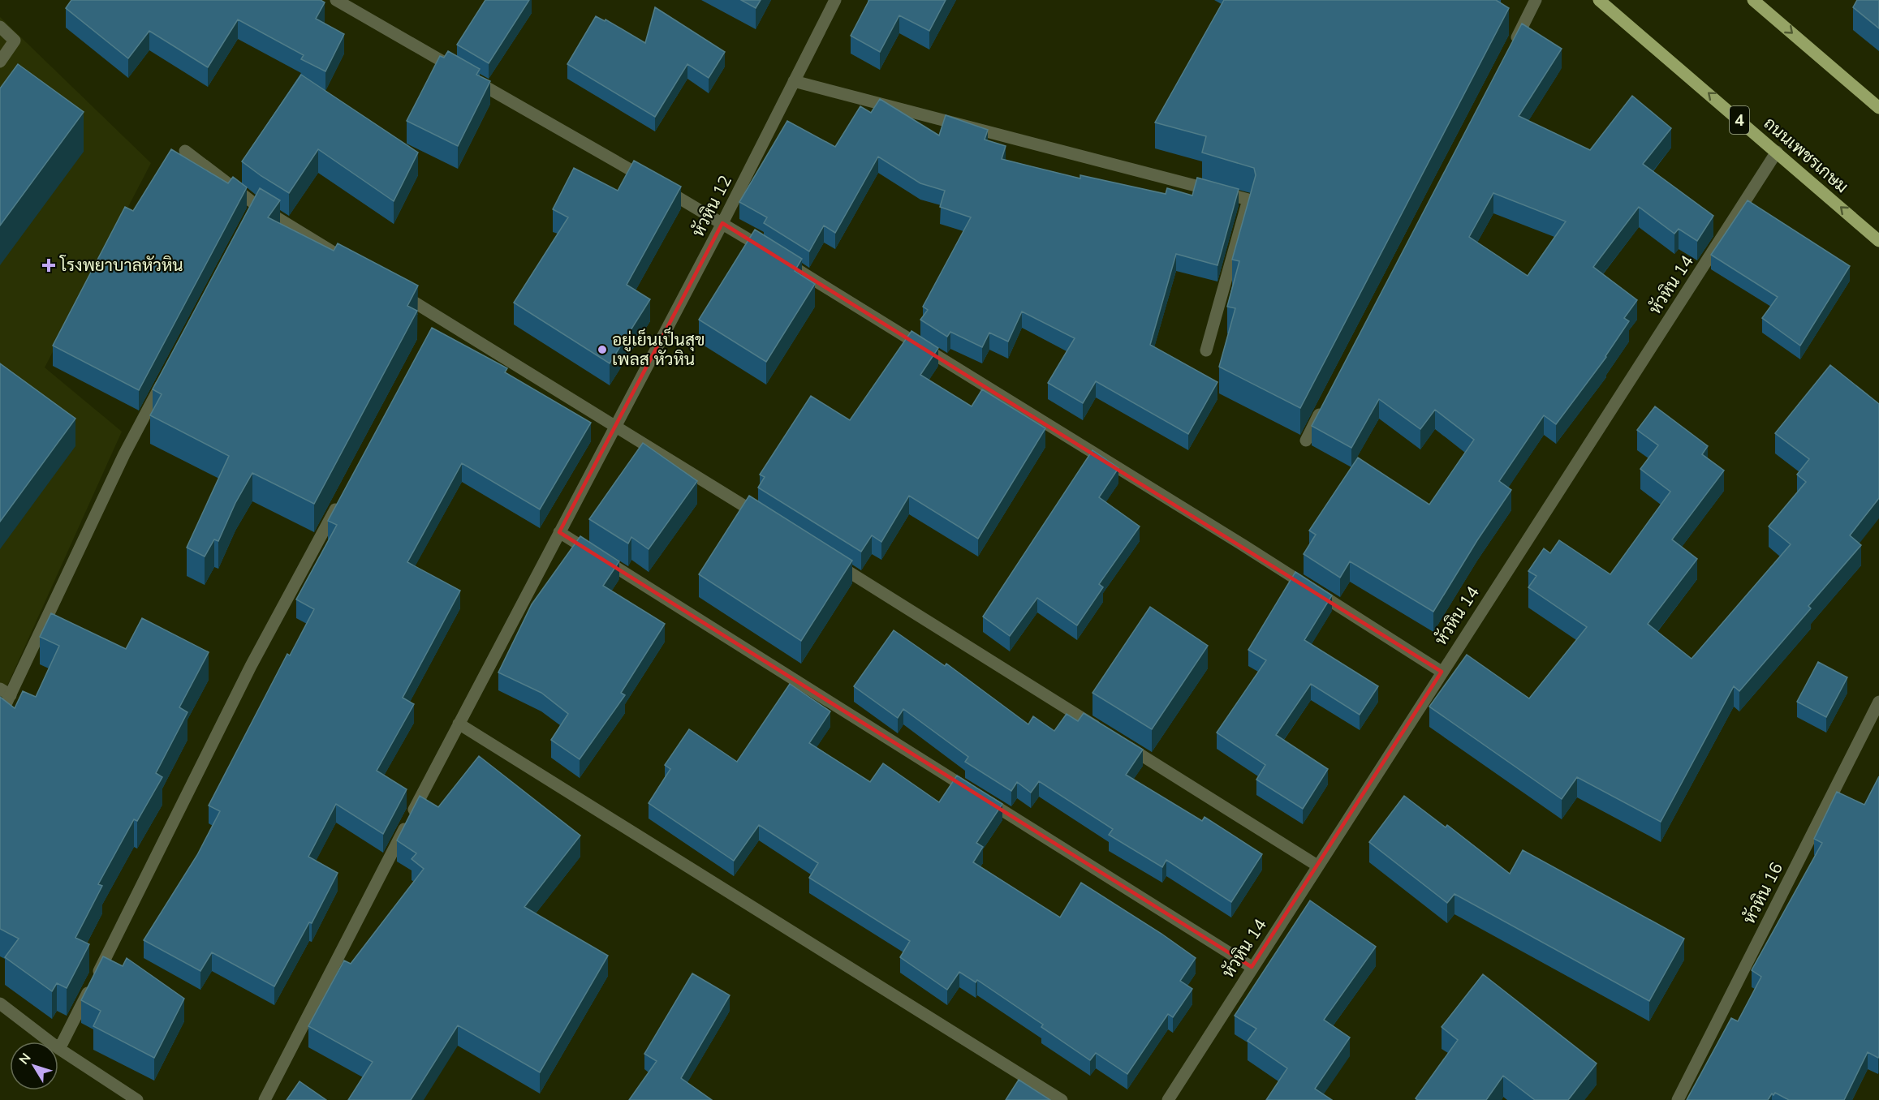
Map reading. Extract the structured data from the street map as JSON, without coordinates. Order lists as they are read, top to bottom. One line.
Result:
{"streets":{"main road":["4","ถนนเพชรเกษม"],"street":["หัวหิน 12","หัวหิน 14","หัวหิน 16"]},"crossings":[["ถนนเพชรเกษม","หัวหิน 14"]],"places":{"health":["โรงพยาบาลหัวหิน"],"other":["อยู่เย็นเป็นสุข เพลส หัวหิน"]},"north":"top left"}
